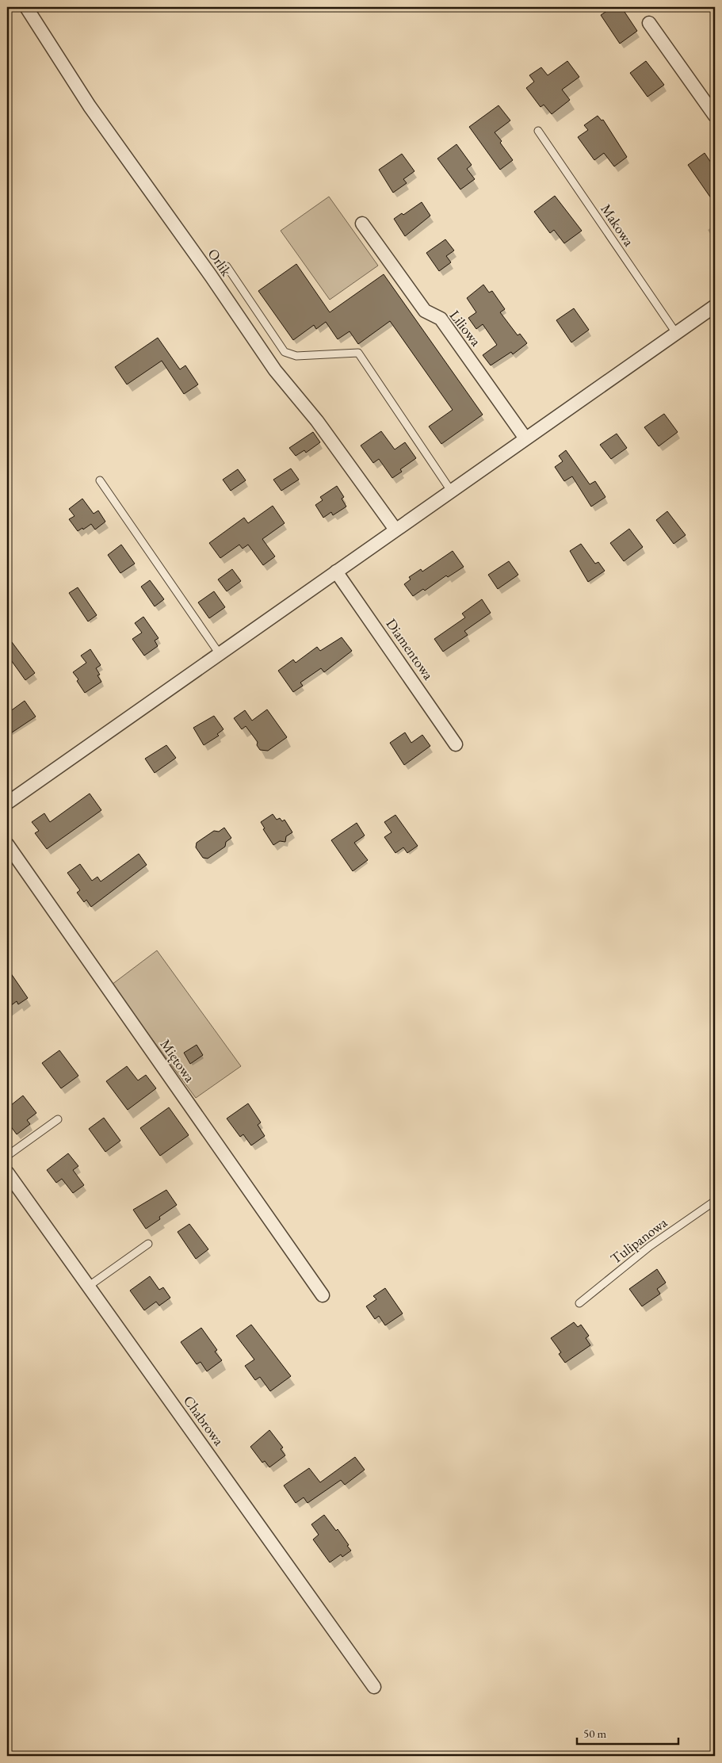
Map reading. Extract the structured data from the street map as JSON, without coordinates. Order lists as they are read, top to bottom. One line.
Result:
{"streets":{"street":["Orlik","Liliowa","Diamentowa","Miętowa","Chabrowa"],"lane":["Makowa","Tulipanowa"]},"scale_bar":"50 m"}
